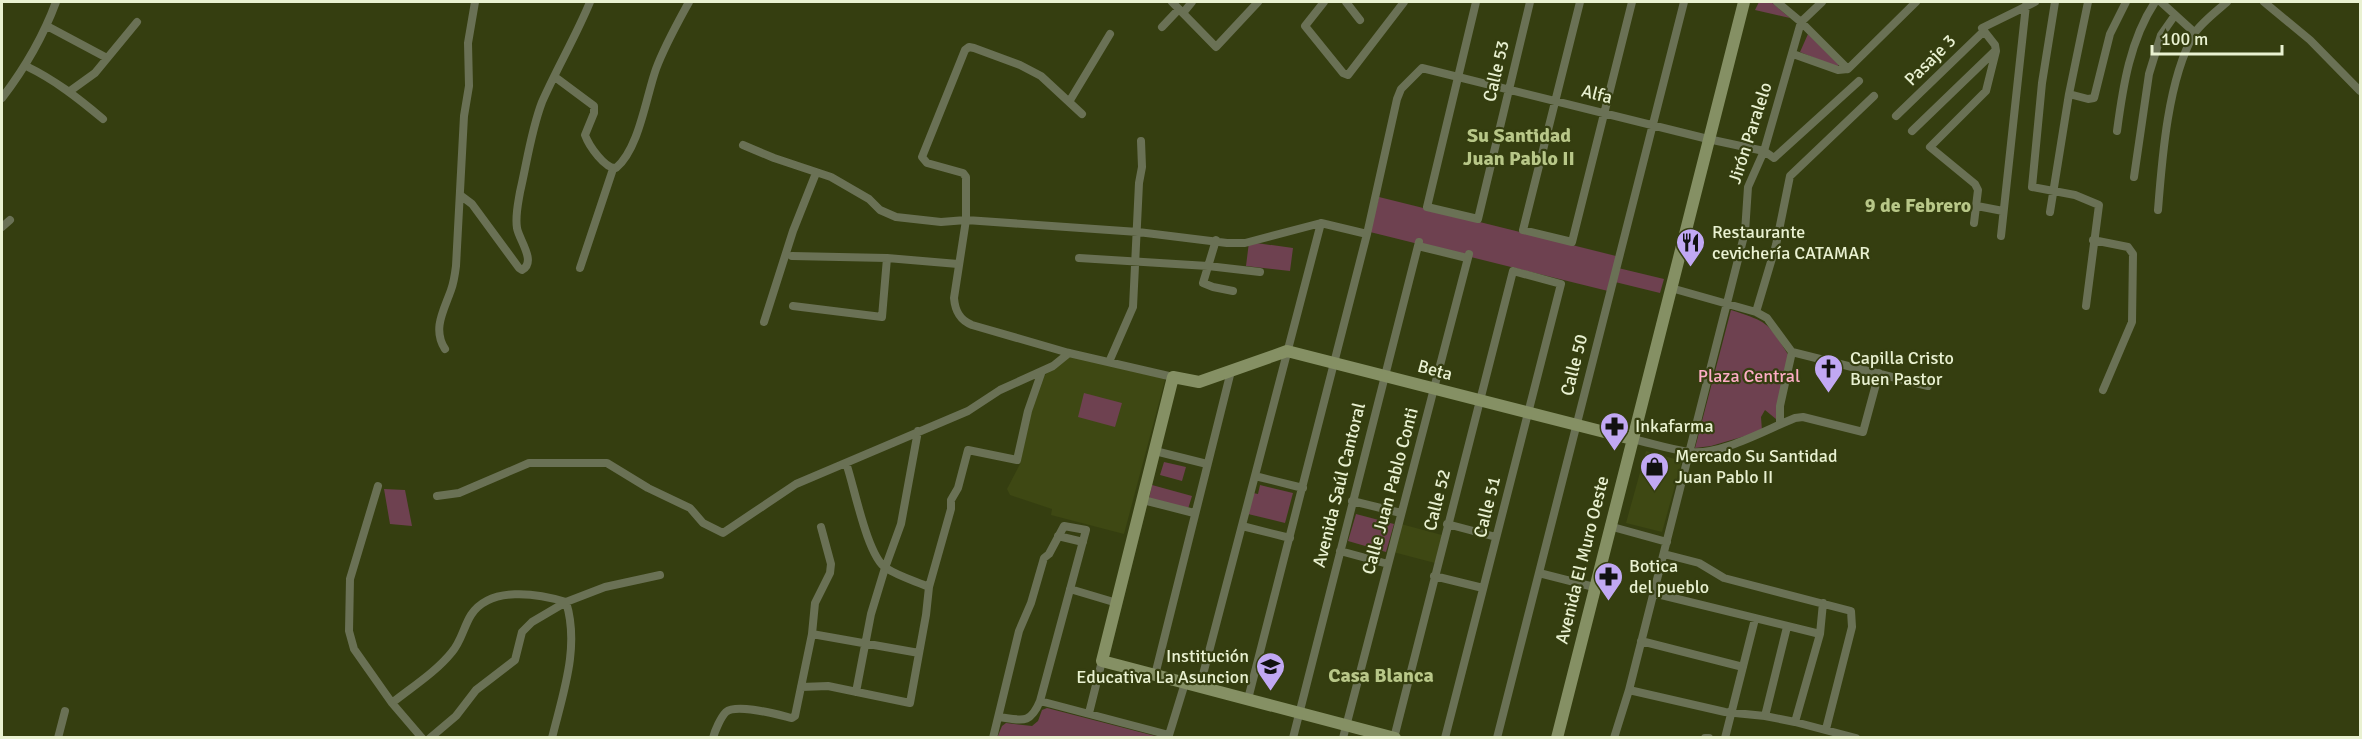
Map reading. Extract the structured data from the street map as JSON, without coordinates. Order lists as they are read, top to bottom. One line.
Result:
{"streets":{"street":["Pasaje 3","Calle 53","Alfa","Jirón Paralelo","Calle 50","Beta","Avenida Saúl Cantoral","Calle Juan Pablo Conti","Calle 52","Calle 51","Avenida El Muro Oeste"]},"crossings":[["Calle 53","Alfa"],["Alfa","Jirón Paralelo"],["Alfa","Calle 50"],["Alfa","Avenida El Muro Oeste"],["Jirón Paralelo","Beta"],["Calle 50","Beta"],["Beta","Avenida Saúl Cantoral"],["Beta","Calle Juan Pablo Conti"],["Beta","Calle 52"],["Beta","Calle 51"],["Beta","Avenida El Muro Oeste"],["Avenida Saúl Cantoral","Calle Juan Pablo Conti"],["Calle 52","Calle 51"]],"districts":["Su Santidad Juan Pablo II","9 de Febrero","Casa Blanca"],"parks":["Plaza Central"],"places":{"restaurant":["Restaurante cevichería CATAMAR"],"church":["Capilla Cristo Buen Pastor"],"pharmacy":["Inkafarma","Botica del pueblo"],"shop":["Mercado Su Santidad Juan Pablo II"],"school or university":["Institución Educativa La Asuncion"]},"scale_bar":"100 m"}
